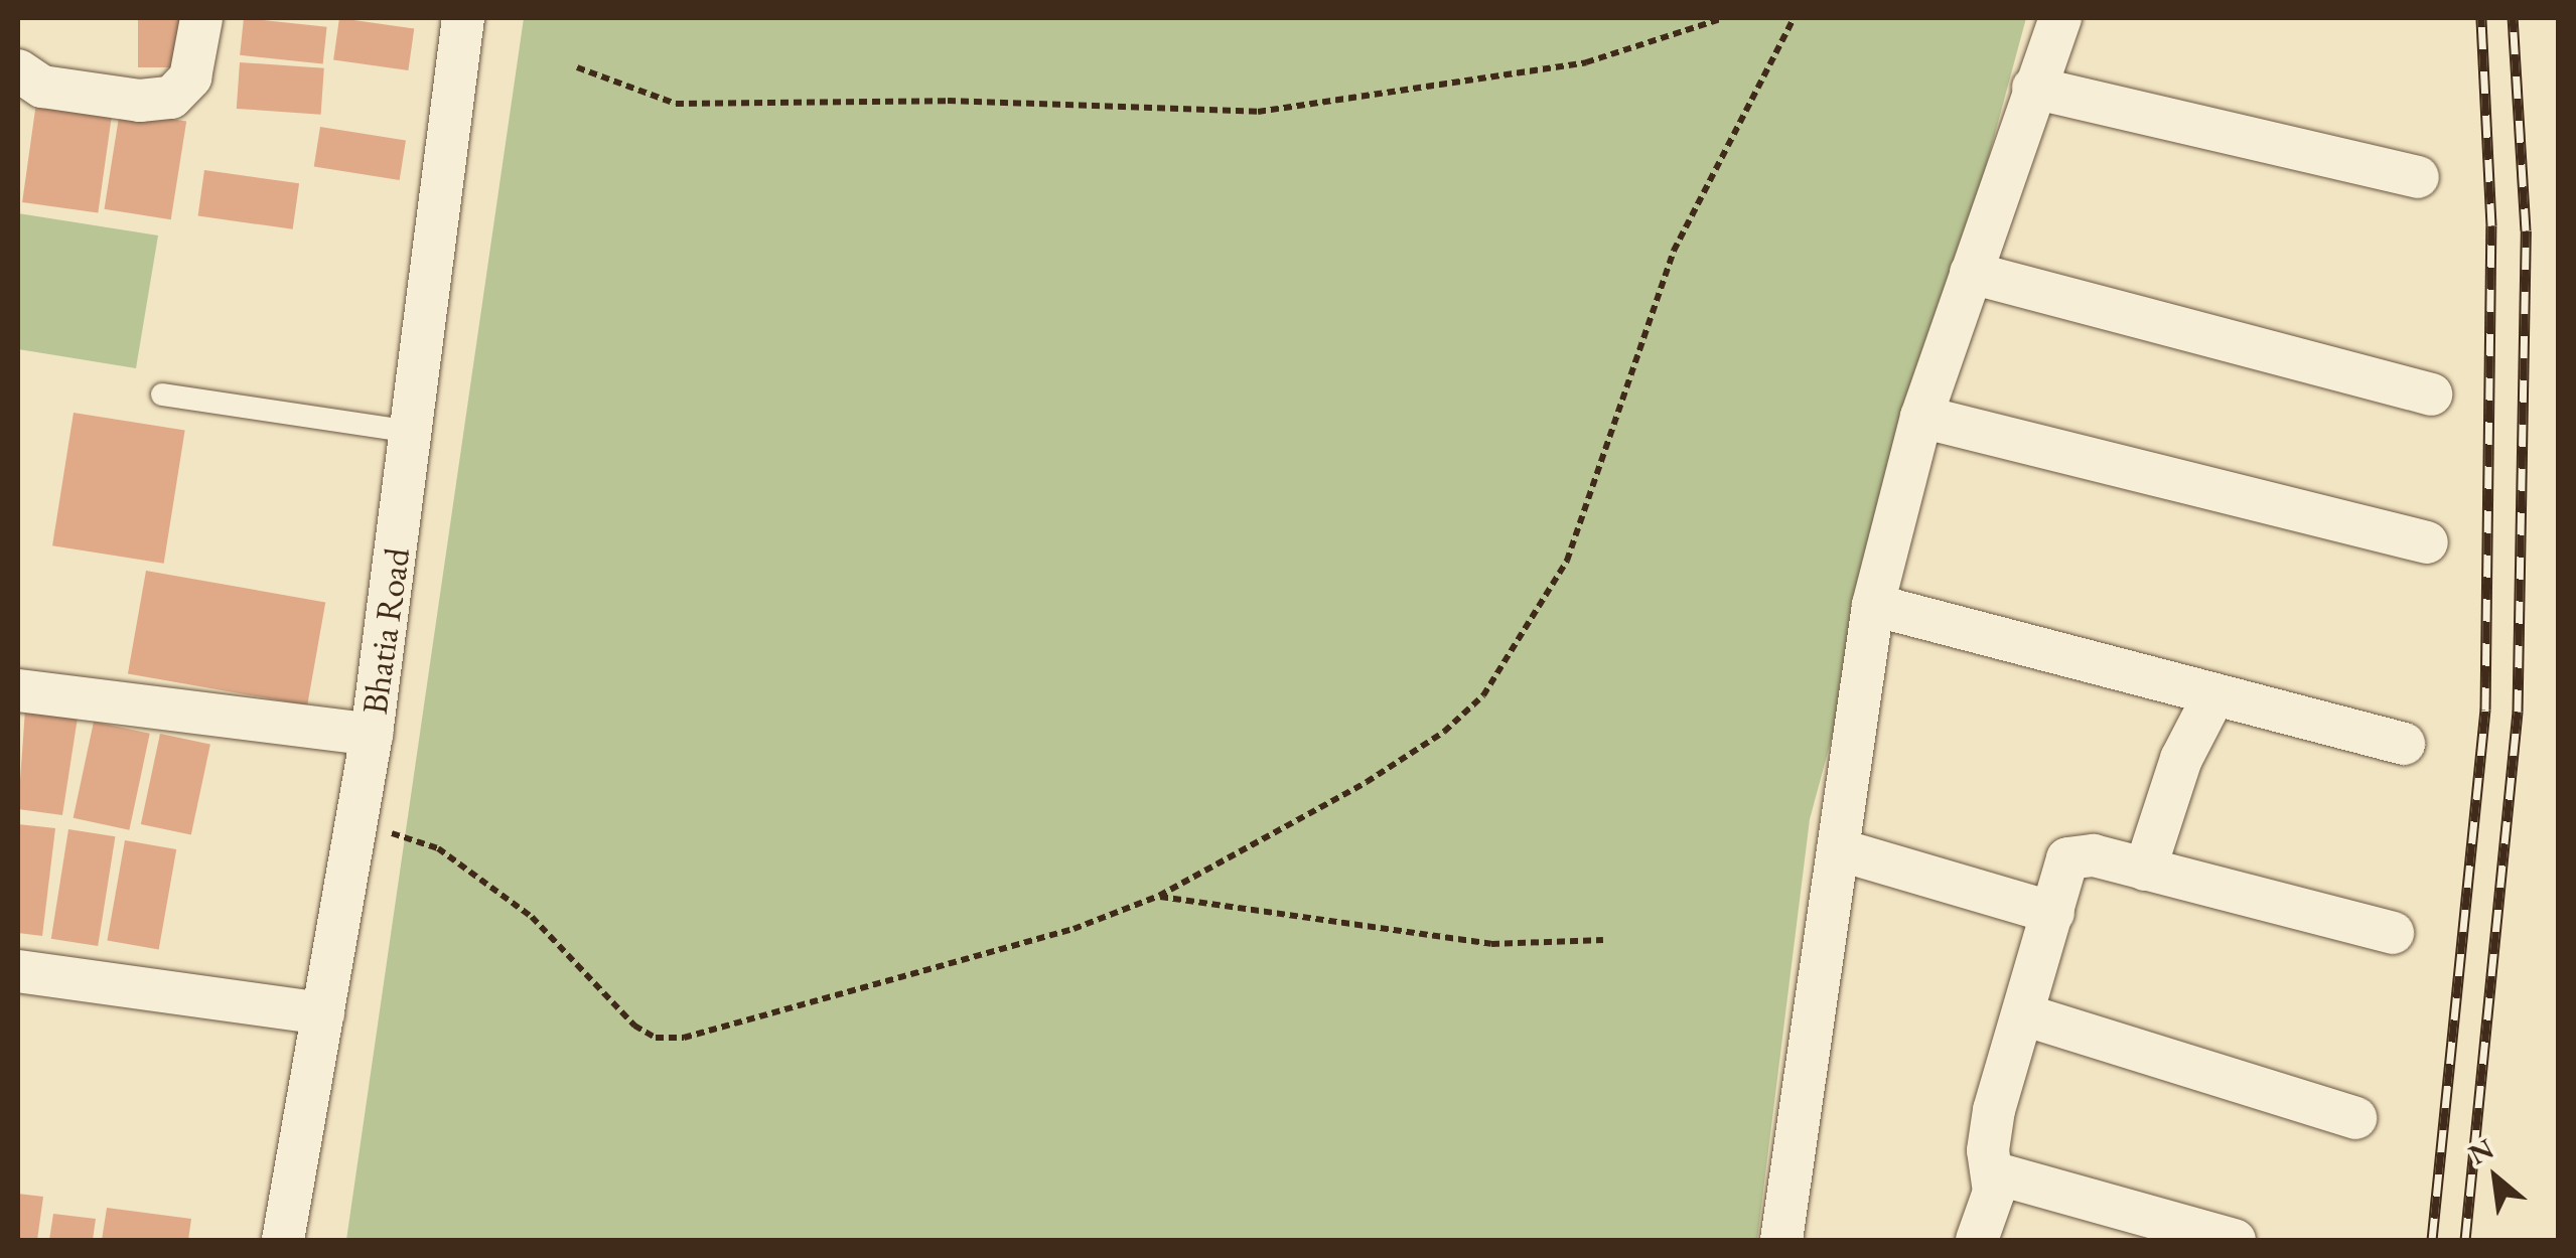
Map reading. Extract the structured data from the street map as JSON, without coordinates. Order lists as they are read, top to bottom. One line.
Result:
{"streets":{"street":["Bhatia Road"]},"north":"top left"}
